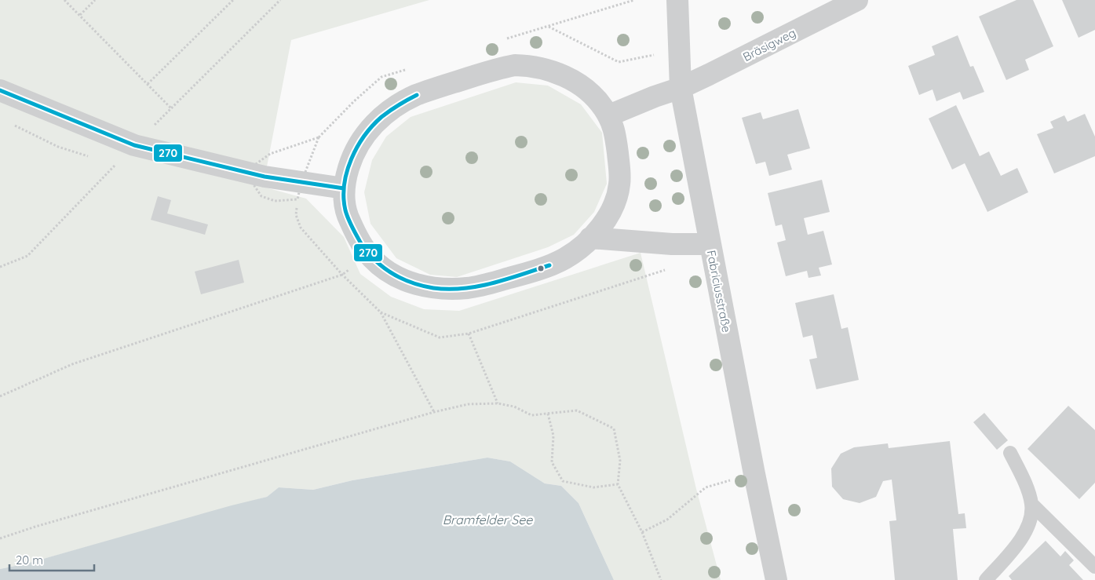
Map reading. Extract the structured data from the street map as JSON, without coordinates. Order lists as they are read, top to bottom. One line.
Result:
{"streets":{"street":["Bräsigweg","Fabriciusstraße"]},"crossings":[["Bräsigweg","Fabriciusstraße"]],"water":["Bramfelder See"],"lines":["transit line 270"],"scale_bar":"20 m"}
